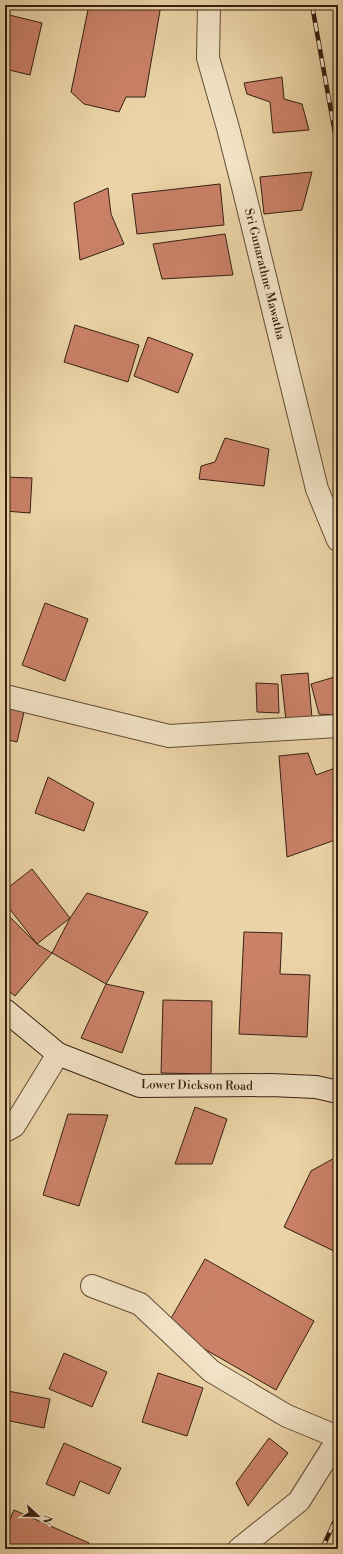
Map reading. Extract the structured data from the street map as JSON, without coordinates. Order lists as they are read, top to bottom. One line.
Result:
{"streets":{"street":["Sri Gunarathne Mawatha","Lower Dickson Road"]},"north":"right"}
